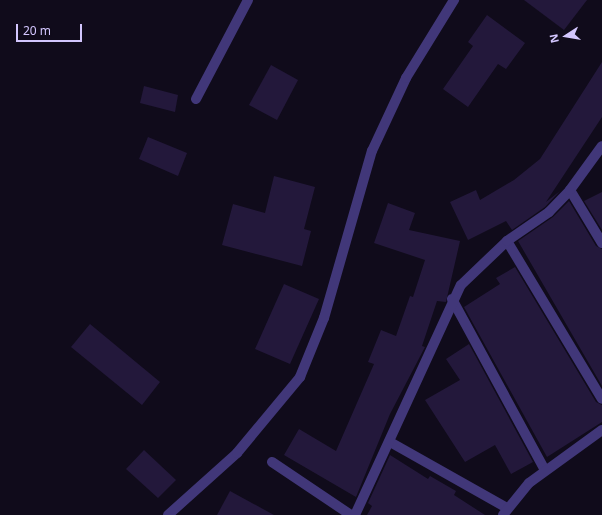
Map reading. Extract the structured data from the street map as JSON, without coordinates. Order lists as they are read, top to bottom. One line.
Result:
{"scale_bar":"20 m","north":"left"}
